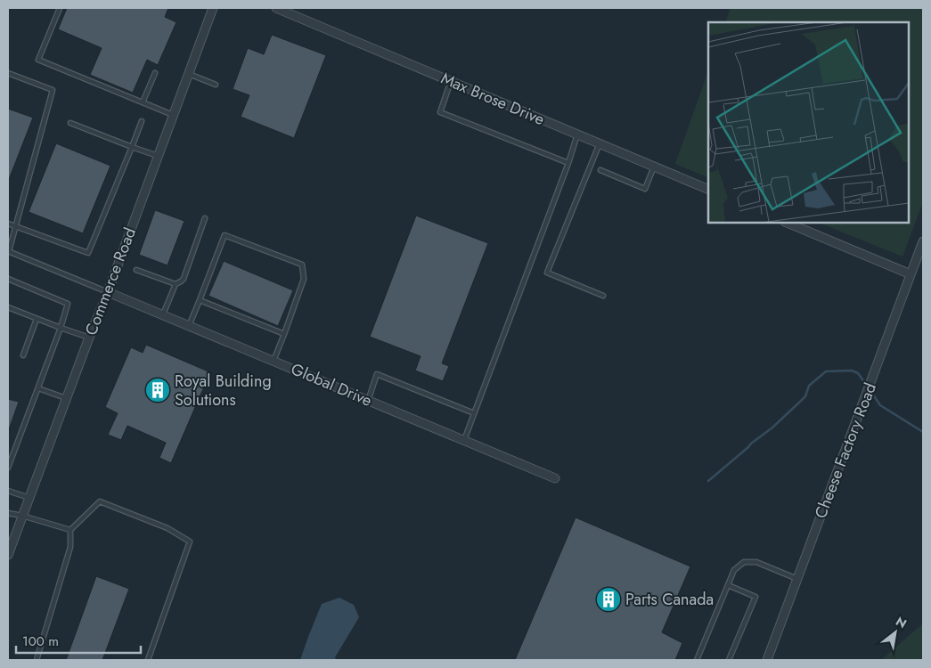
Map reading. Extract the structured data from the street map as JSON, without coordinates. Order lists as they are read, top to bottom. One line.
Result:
{"streets":{"street":["Max Brose Drive","Commerce Road","Global Drive","Cheese Factory Road"]},"crossings":[["Commerce Road","Global Drive"]],"places":{"building":["Royal Building Solutions","Parts Canada"]},"scale_bar":"100 m","north":"top right"}
